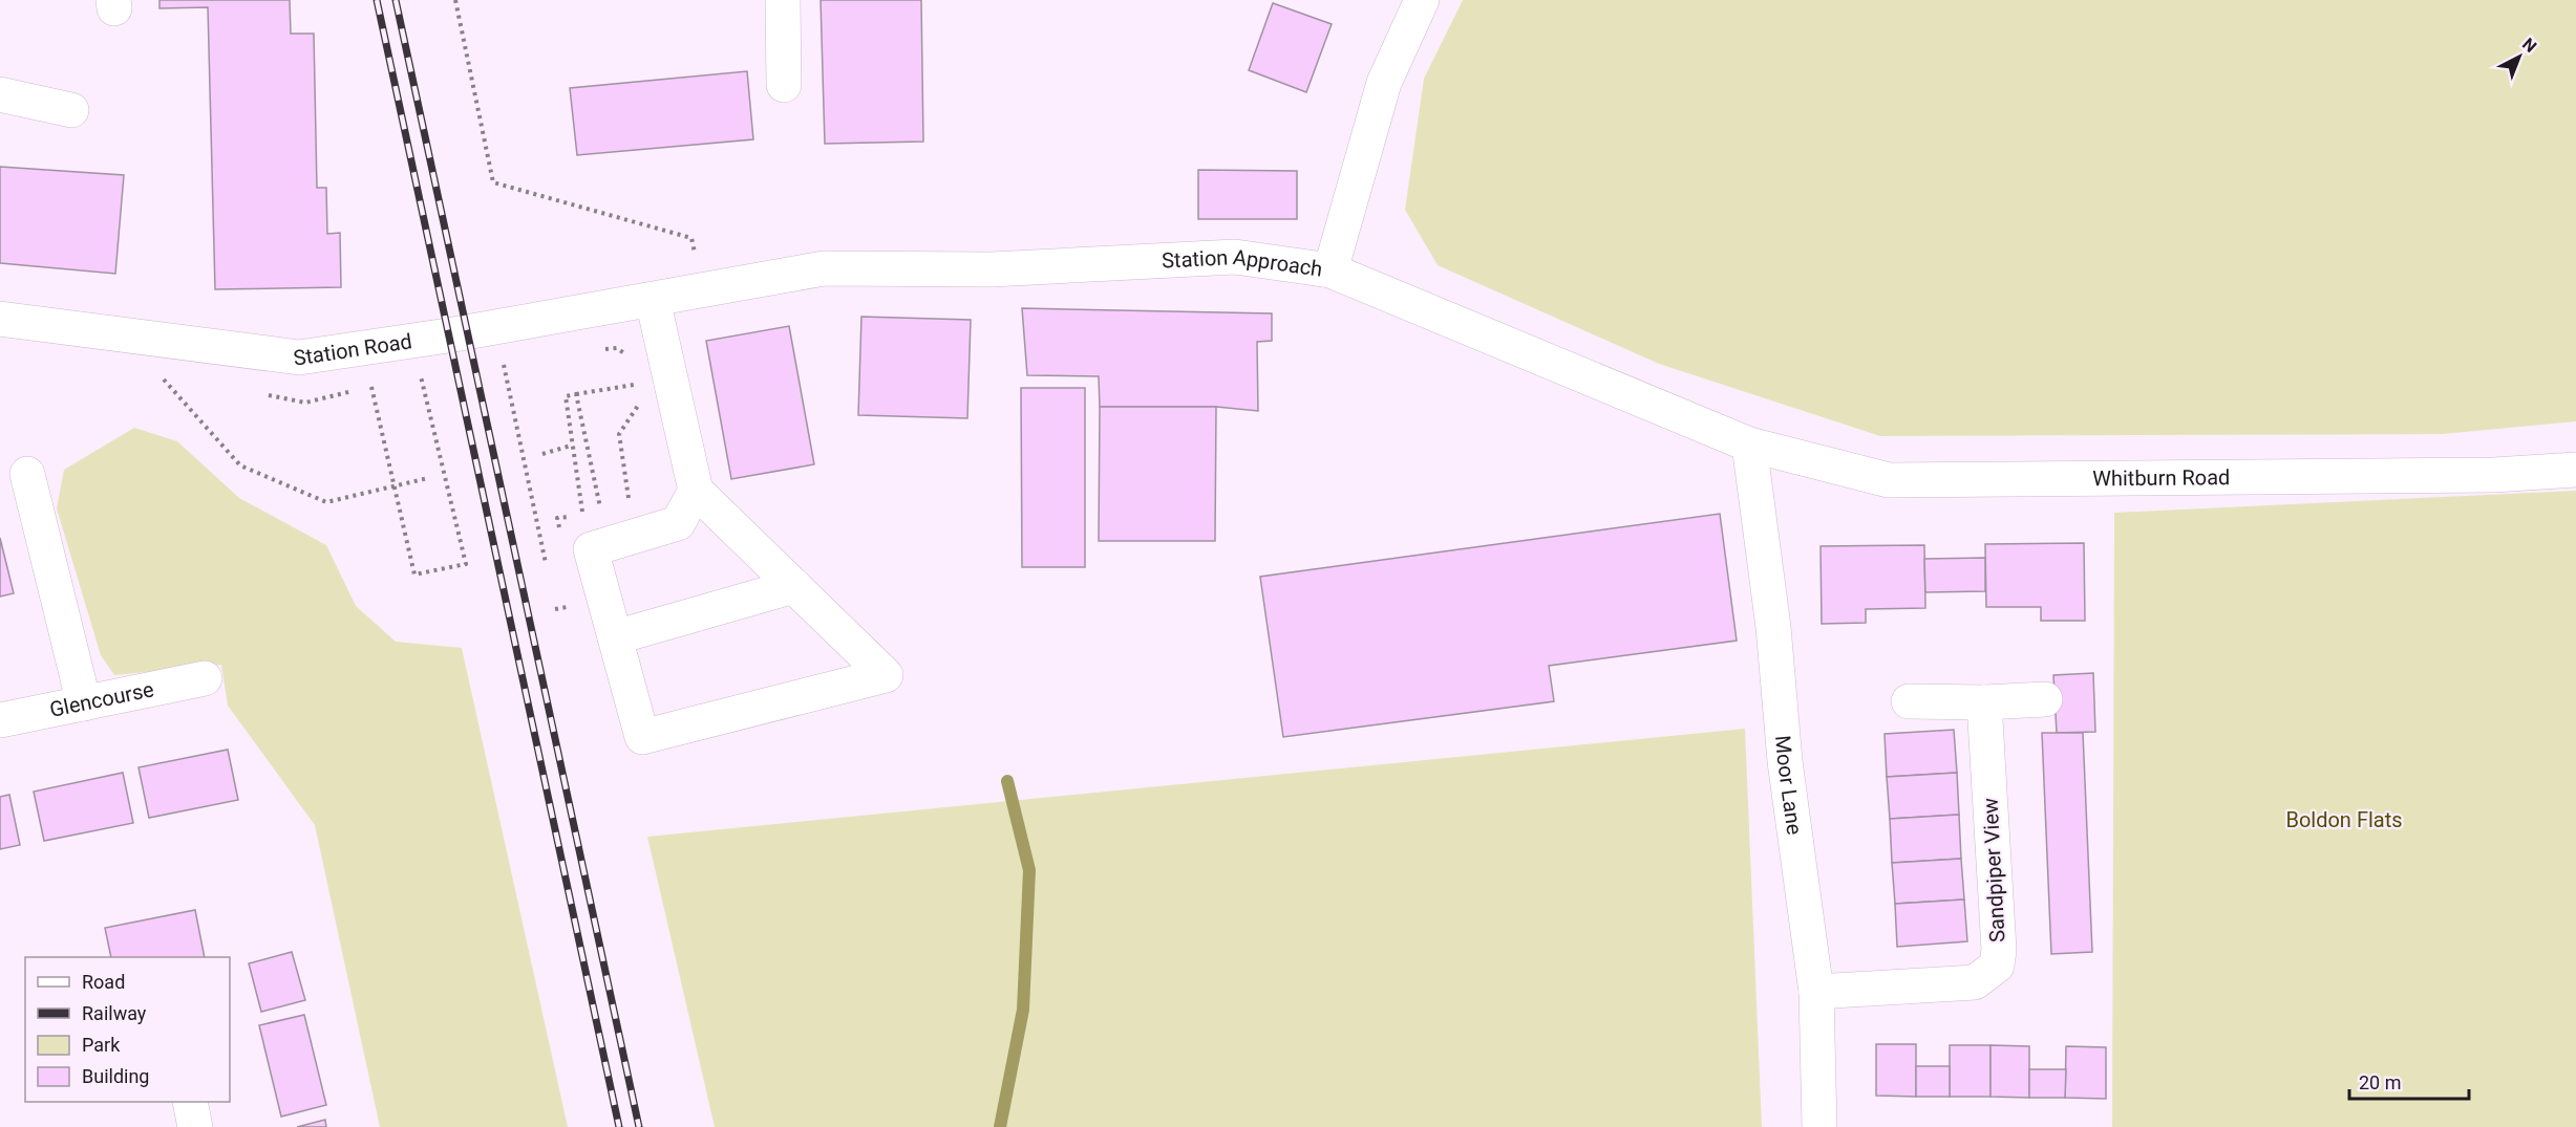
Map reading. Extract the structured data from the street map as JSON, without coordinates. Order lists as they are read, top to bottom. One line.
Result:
{"streets":{"main road":["Station Approach","Station Road","Whitburn Road","Glencourse","Moor Lane","Sandpiper View"]},"crossings":[["Station Approach","Station Road"],["Station Approach","Whitburn Road"],["Station Approach","Moor Lane"],["Whitburn Road","Moor Lane"],["Moor Lane","Sandpiper View"]],"parks":["Boldon Flats"],"legend":["Road","Railway","Park","Building"],"scale_bar":"20 m","north":"top right"}
